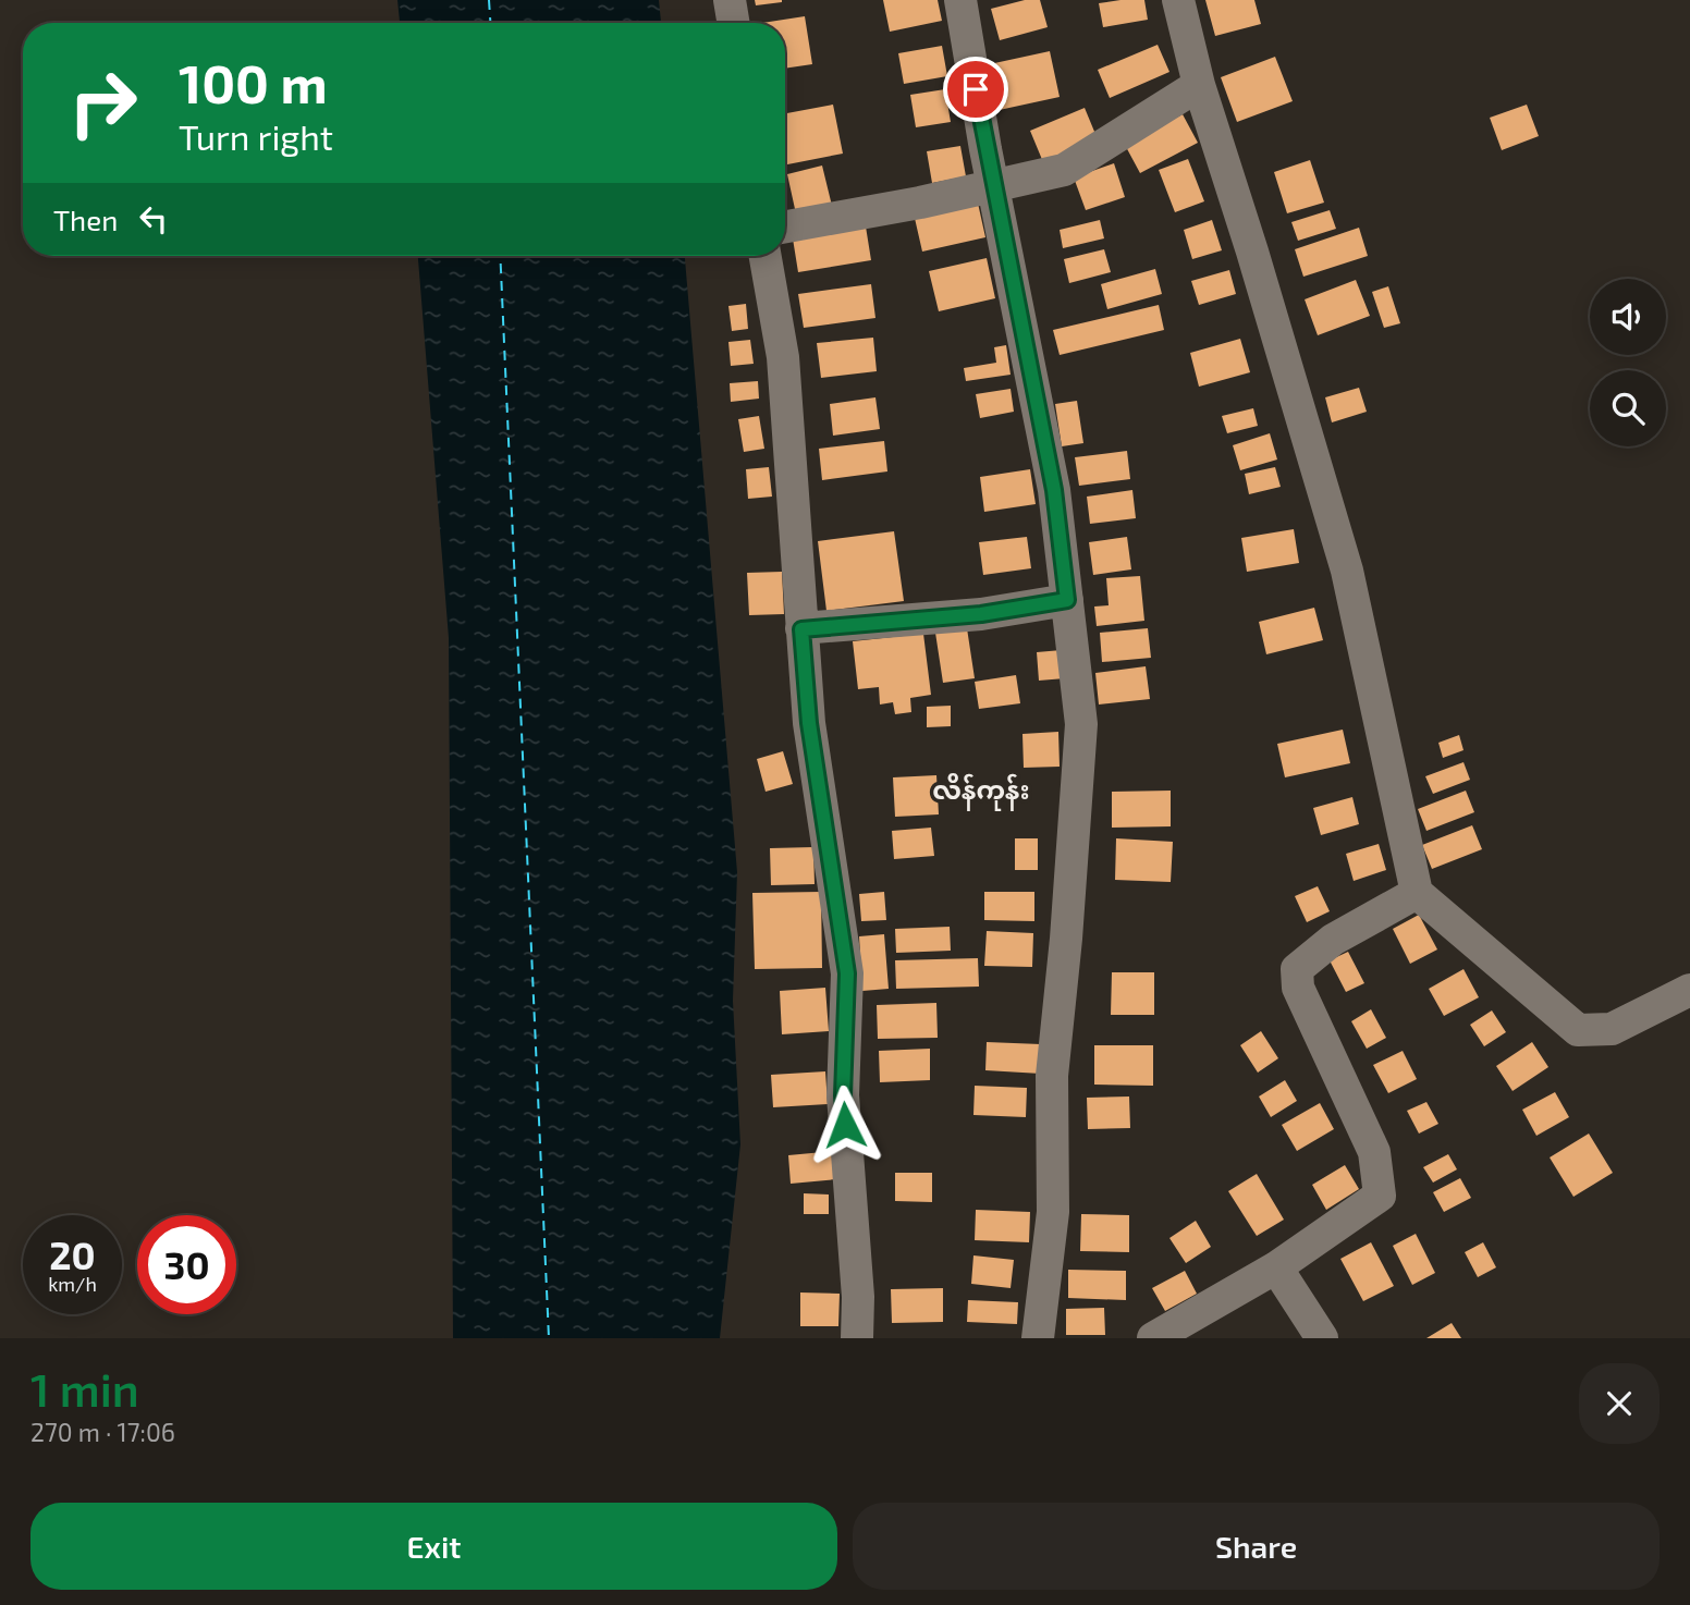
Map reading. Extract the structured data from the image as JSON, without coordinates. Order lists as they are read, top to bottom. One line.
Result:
{"districts":["လိန်ကုန်း"],"page":{"turn":["100 m","Turn right"],"then":"Then","speed":"20 km/h","limit":"30","heading":["1 min","270 m · 17:06"],"buttons":["Exit","Share"]}}
